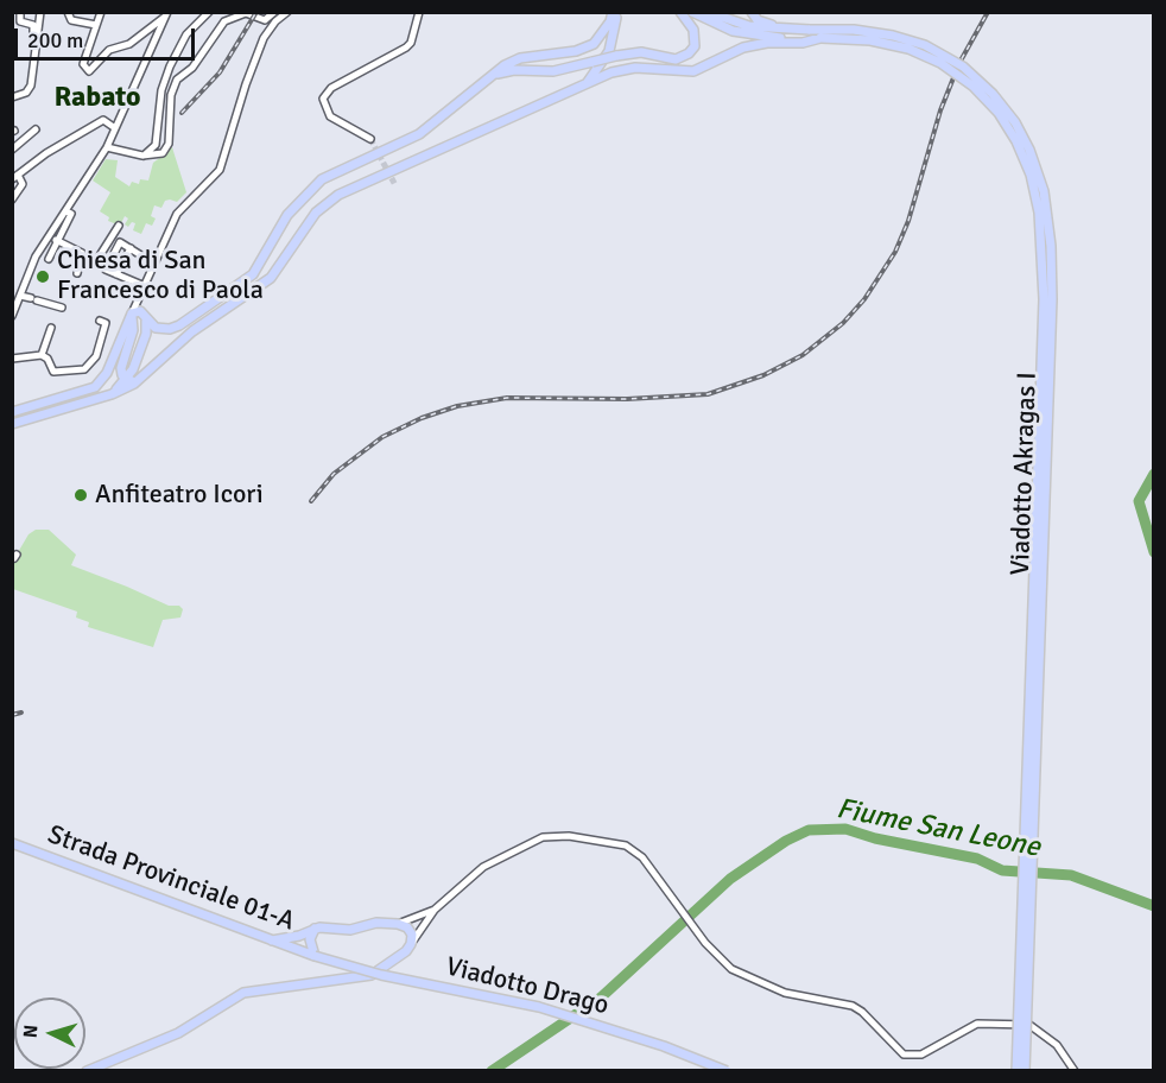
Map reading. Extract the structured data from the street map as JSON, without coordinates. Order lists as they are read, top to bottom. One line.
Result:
{"streets":{"main road":["Viadotto Akragas I","Strada Provinciale 01-A","Viadotto Drago"]},"crossings":[["Strada Provinciale 01-A","Viadotto Drago"]],"districts":["Rabato"],"water":["Fiume San Leone"],"places":["Chiesa di San Francesco di Paola","Anfiteatro Icori"],"scale_bar":"200 m","north":"left"}
